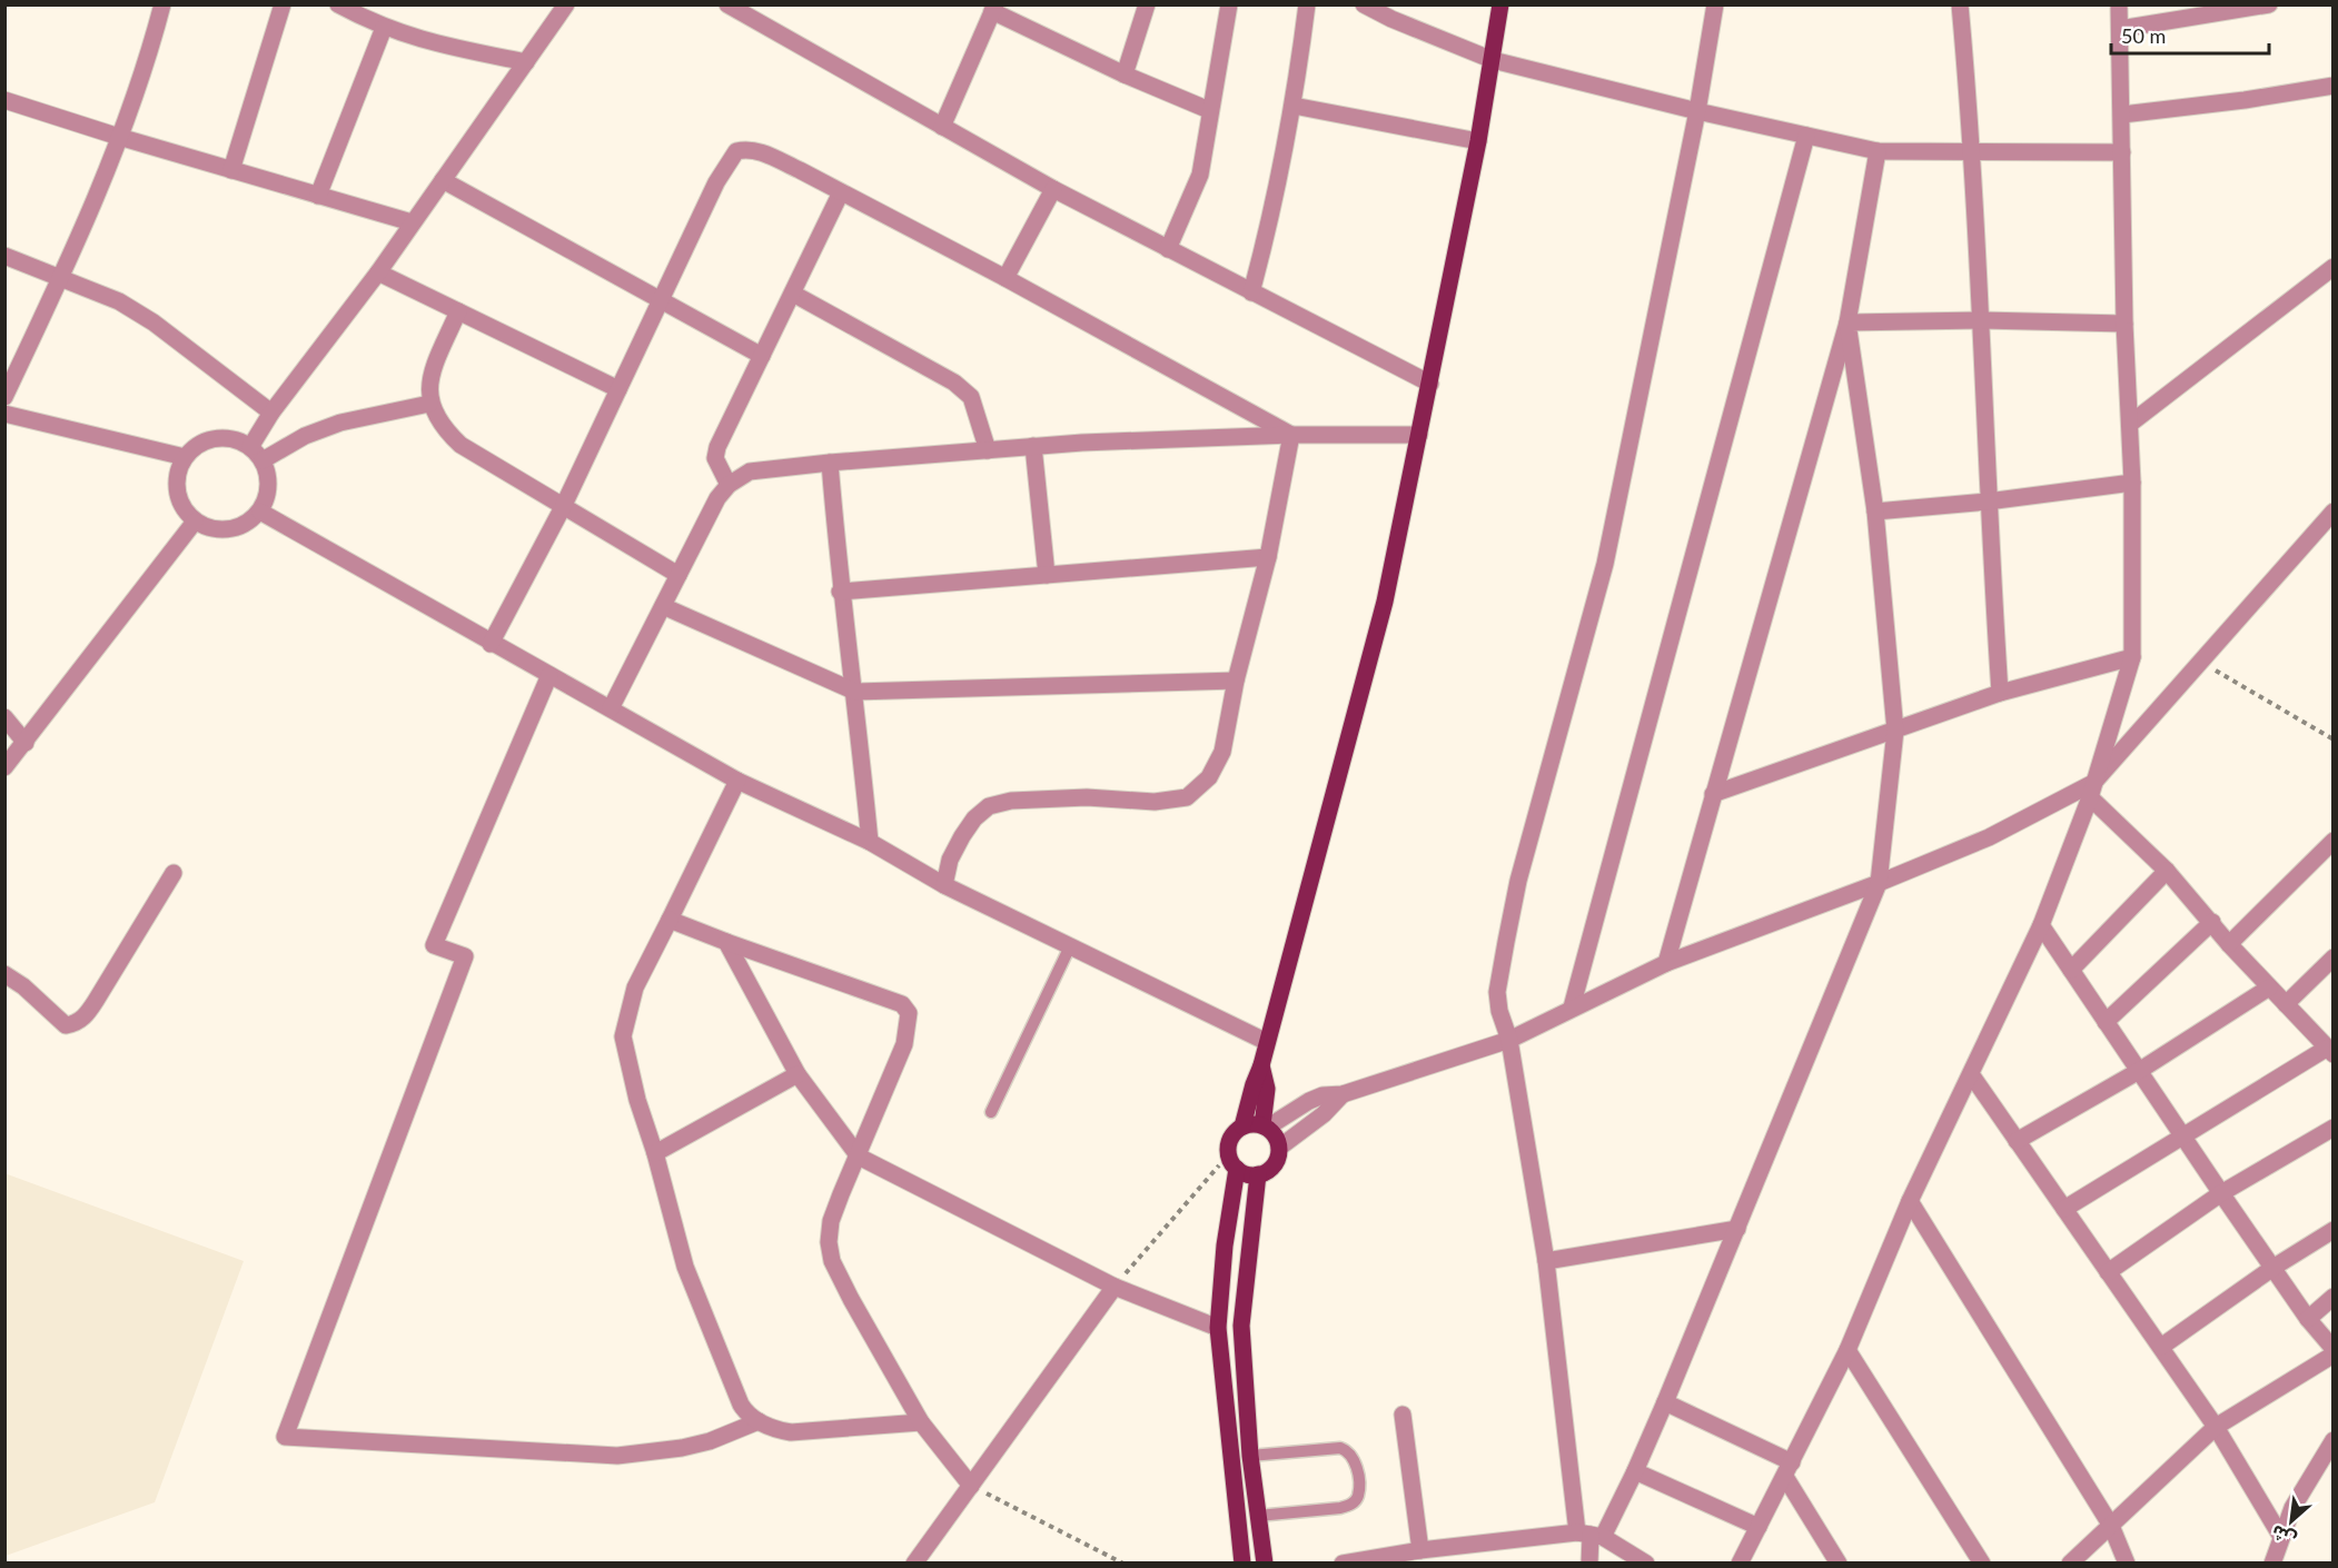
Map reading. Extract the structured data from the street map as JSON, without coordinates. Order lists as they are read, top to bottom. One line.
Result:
{"scale_bar":"50 m","north":"bottom left"}
